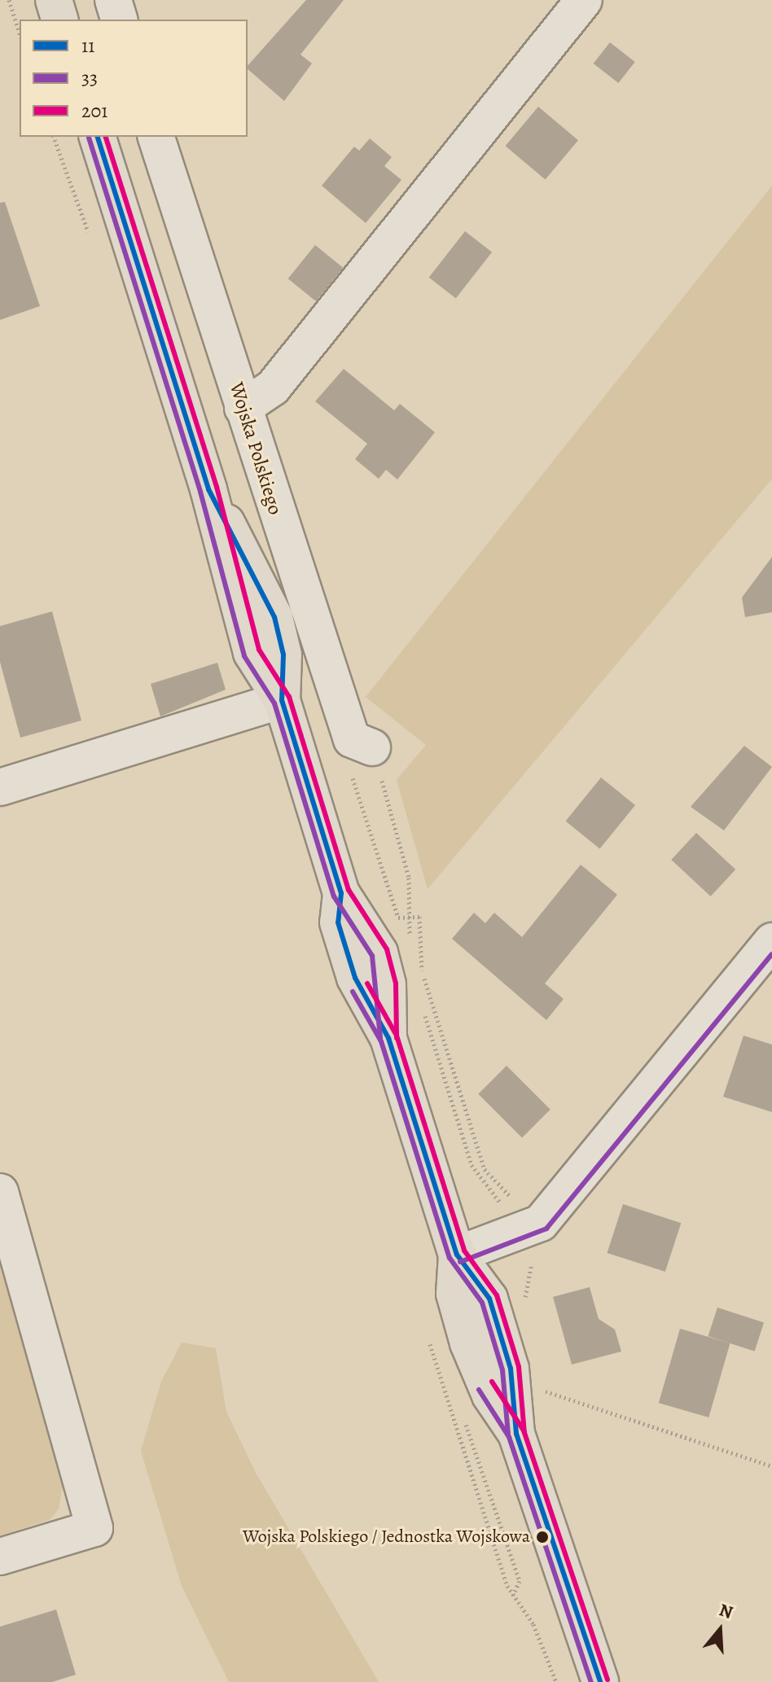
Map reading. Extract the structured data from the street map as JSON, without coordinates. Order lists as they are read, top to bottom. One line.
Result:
{"streets":{"street":["Wojska Polskiego"]},"places":["Wojska Polskiego / Jednostka Wojskowa"],"lines":["transit line 11","transit line 201","transit line 33"],"legend":["11","33","201"],"north":"top"}
